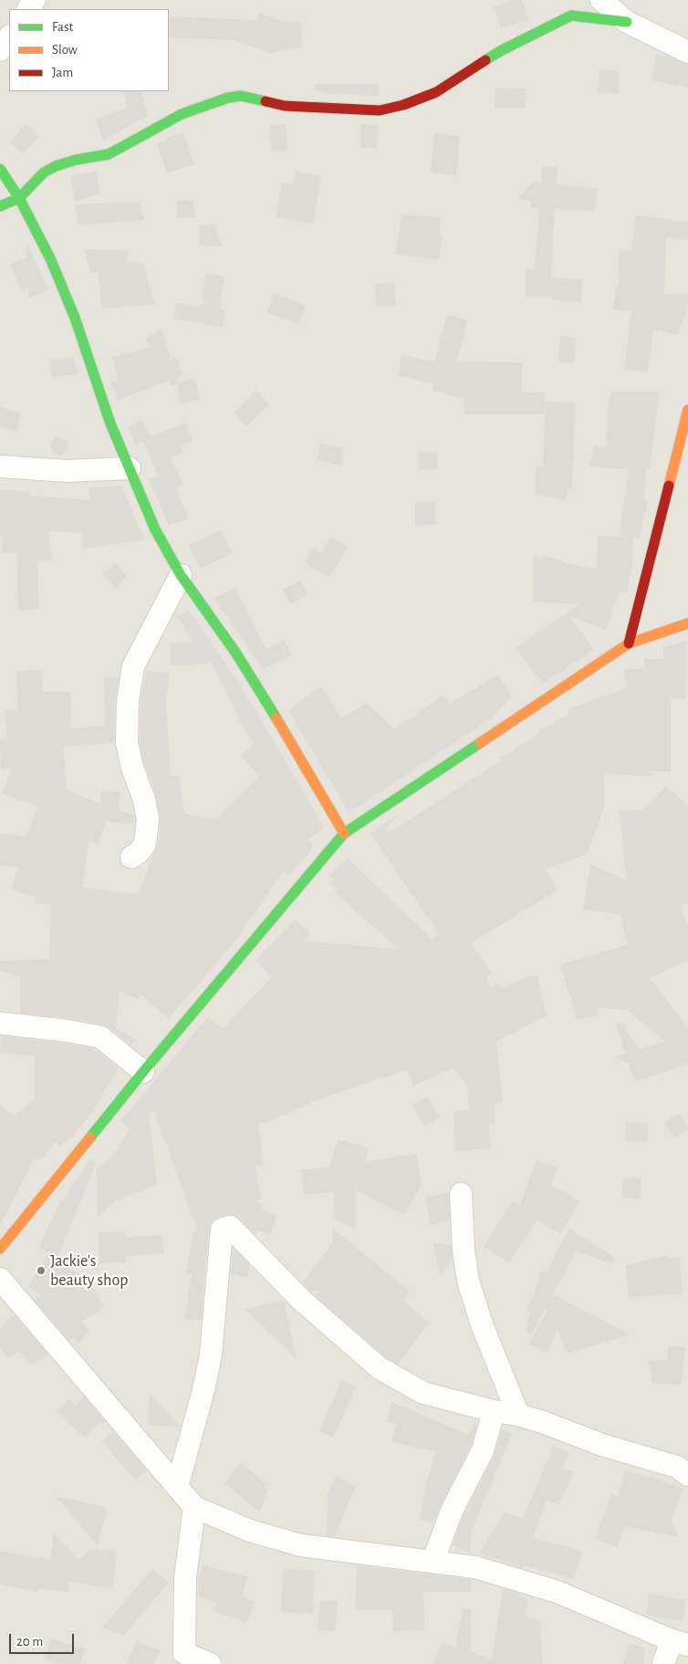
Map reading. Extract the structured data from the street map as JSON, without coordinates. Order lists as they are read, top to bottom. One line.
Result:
{"places":["Jackie's beauty shop"],"legend":["Fast","Slow","Jam"],"scale_bar":"20 m"}
